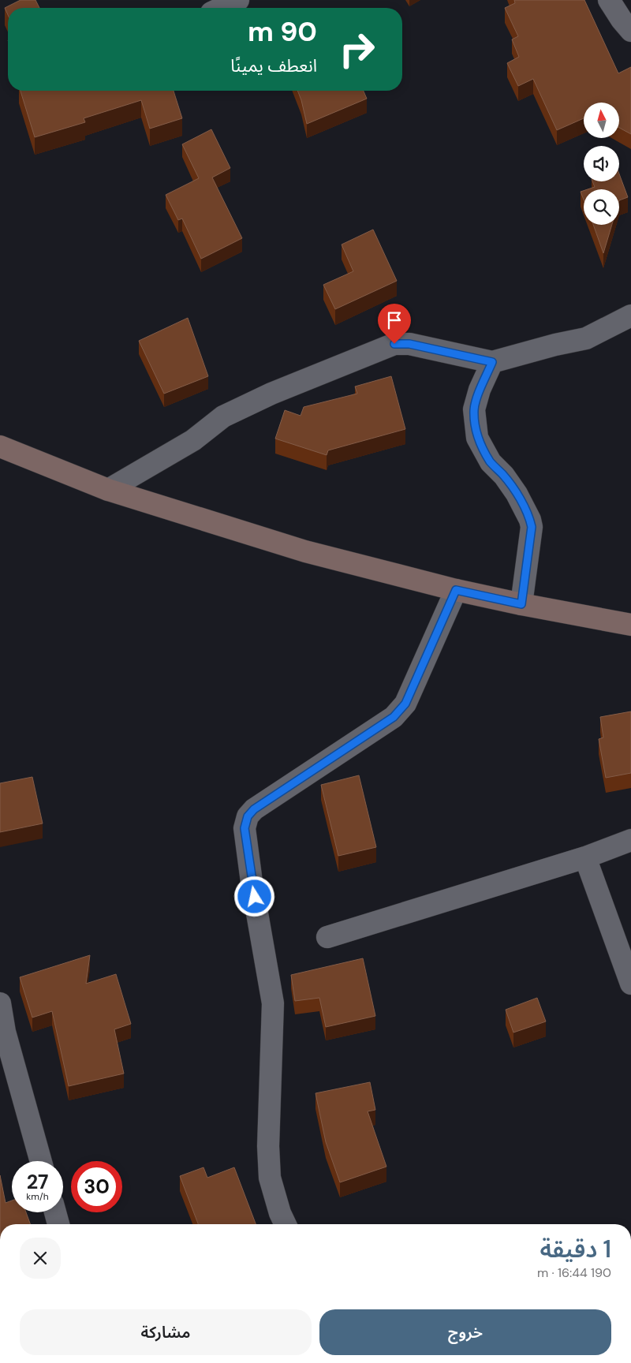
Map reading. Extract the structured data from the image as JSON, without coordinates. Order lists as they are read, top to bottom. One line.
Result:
{"north":"top","page":{"turn":["90 m","انعطف يمينًا"],"speed":"27 km/h","limit":"30","heading":["1 دقيقة","190 m · 16:44"],"buttons":["خروج","مشاركة"]}}
